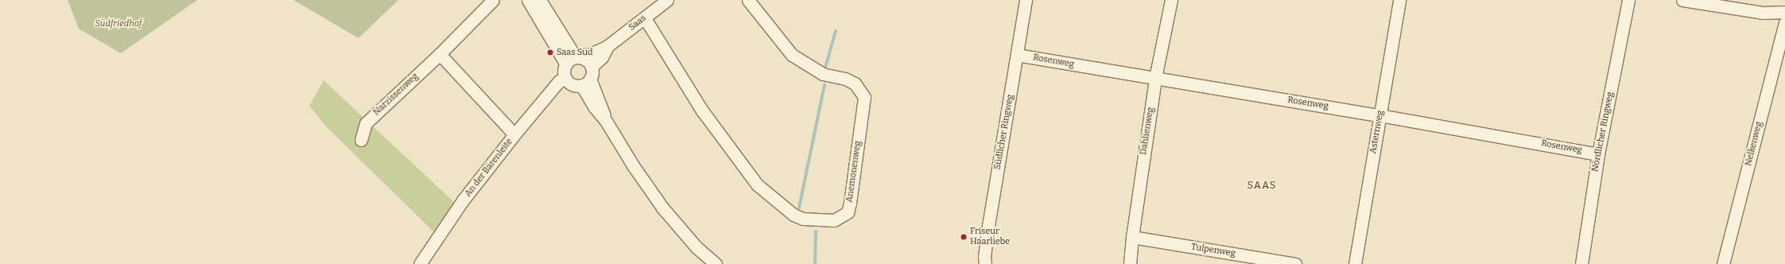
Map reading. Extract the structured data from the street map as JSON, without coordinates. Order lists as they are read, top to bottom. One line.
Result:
{"streets":{"street":["Saas","Rosenweg","Narzissenweg","Dahlienweg","Südlicher Ringweg","Asternweg","Nördlicher Ringweg","Nelkenweg","An der Bärenleite","Anemonenweg","Tulpenweg"]},"crossings":[["Saas","Anemonenweg"],["Rosenweg","Dahlienweg"],["Rosenweg","Südlicher Ringweg"],["Rosenweg","Asternweg"],["Rosenweg","Nördlicher Ringweg"],["Dahlienweg","Tulpenweg"]],"districts":["SAAS"],"parks":["Südfriedhof"],"places":["Saas Süd","Friseur Haarliebe"]}
